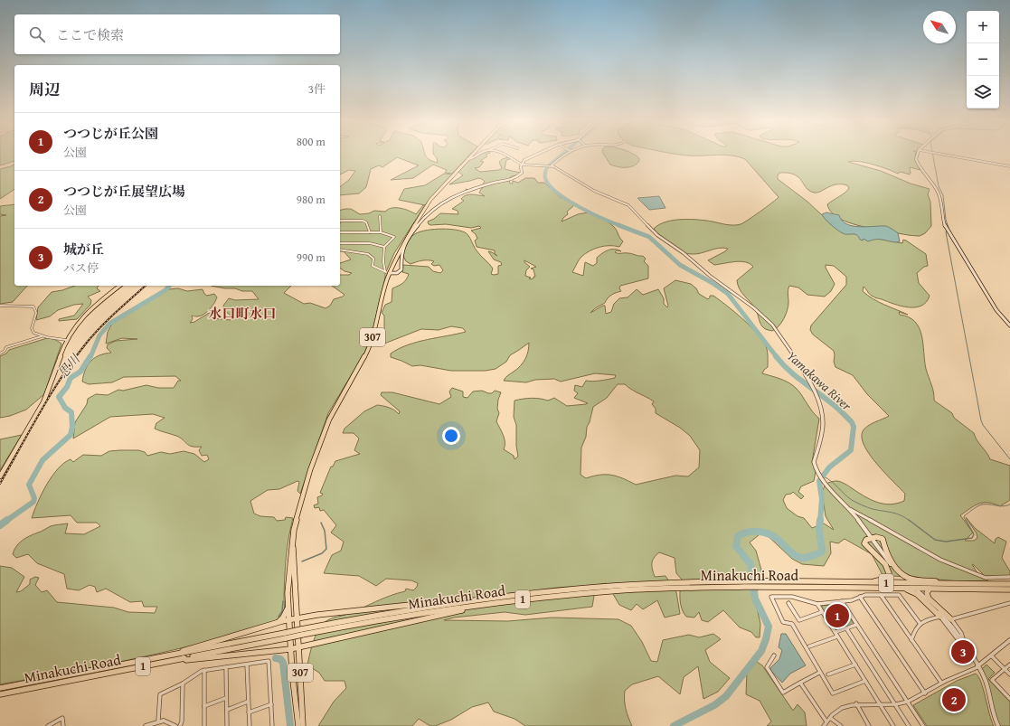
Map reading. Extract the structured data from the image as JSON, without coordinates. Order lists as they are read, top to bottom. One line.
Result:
{"streets":{"highway":["307","Minakuchi Road","1"]},"crossings":[["307","1"],["Minakuchi Road","1"]],"districts":["水口町水口"],"water":["思川","Yamakawa River"],"north":"top left","page":{"map_buttons":["+","−"],"search":"ここで検索","heading":["周辺","3件"],"list":[{"mark":"1","name":"つつじが丘公園","note":"公園","value":"800 m"},{"mark":"2","name":"つつじが丘展望広場","note":"公園","value":"980 m"},{"mark":"3","name":"城が丘","note":"バス停","value":"990 m"}],"pins":["1","3","2"]}}
